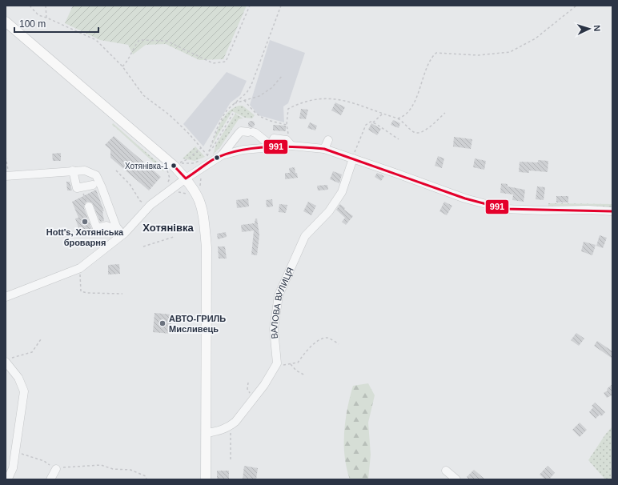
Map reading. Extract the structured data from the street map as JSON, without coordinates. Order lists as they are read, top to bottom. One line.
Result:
{"streets":{"street":["ВАЛОВА ВУЛИЦЯ"]},"districts":["Хотянівка"],"places":["Хотянівка-1","Hott's, Хотяніська броварня","АВТО-ГРИЛЬ Мисливець"],"lines":["transit line 991"],"scale_bar":"100 m","north":"right"}
